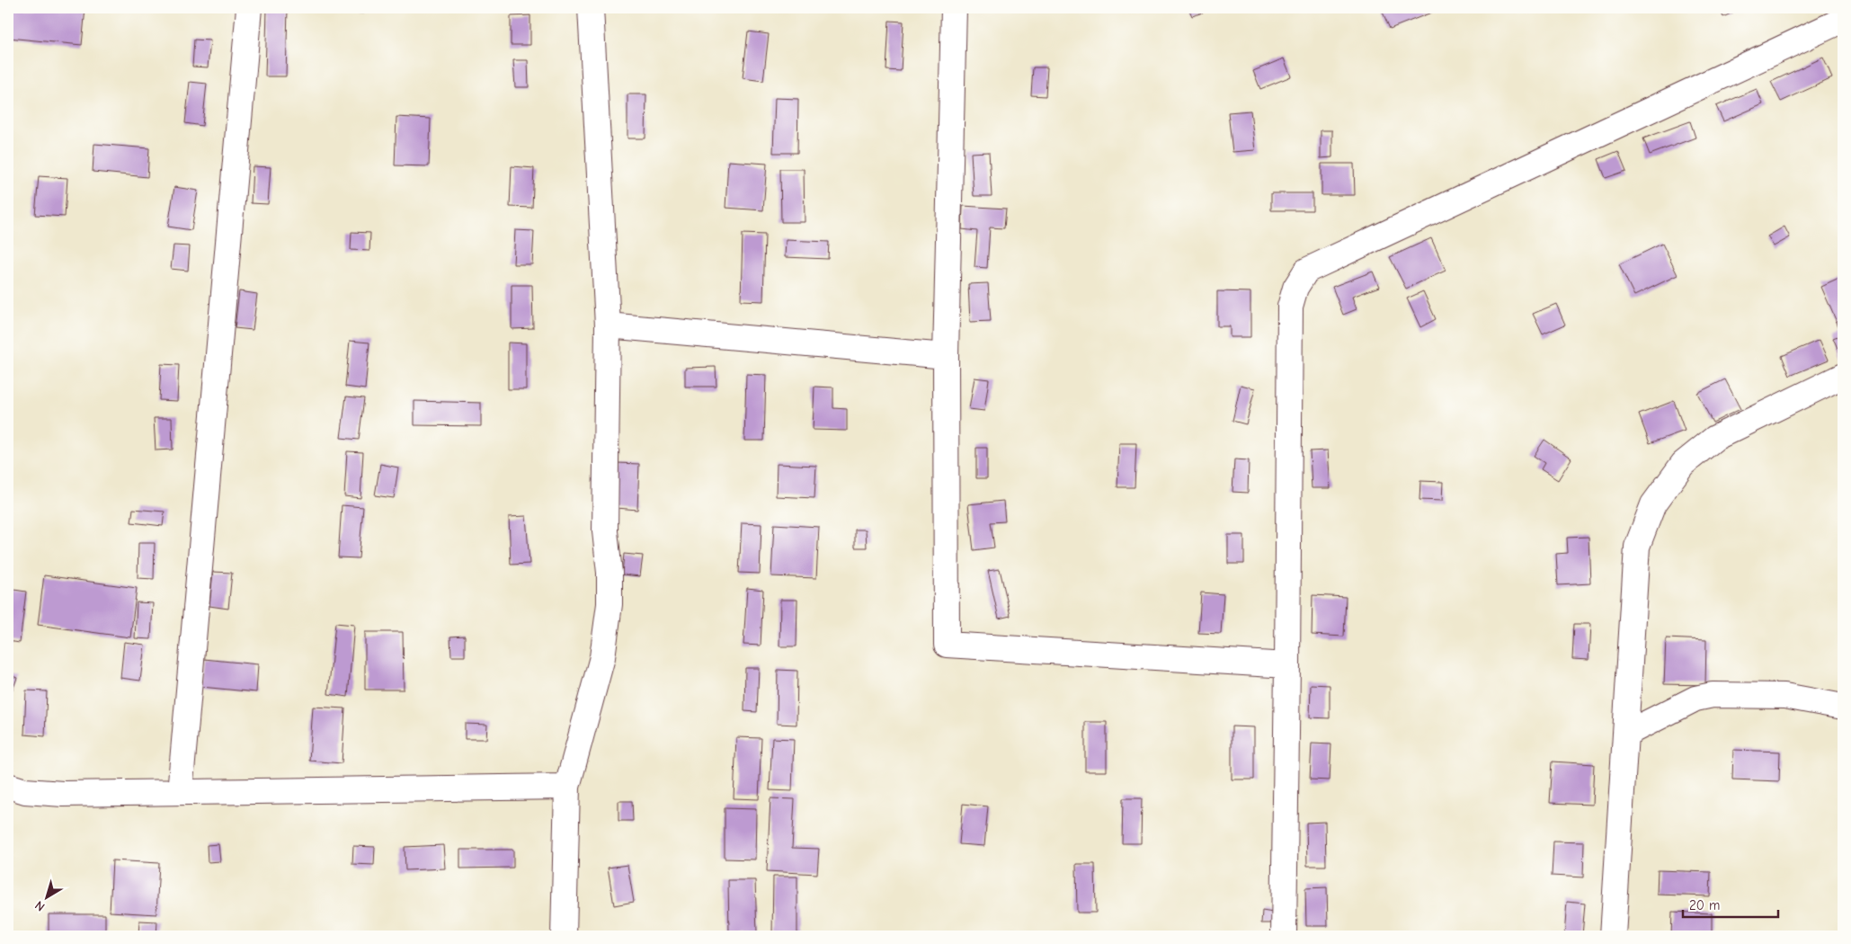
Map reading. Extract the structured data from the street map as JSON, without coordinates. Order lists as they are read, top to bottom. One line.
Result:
{"scale_bar":"20 m","north":"bottom left"}
